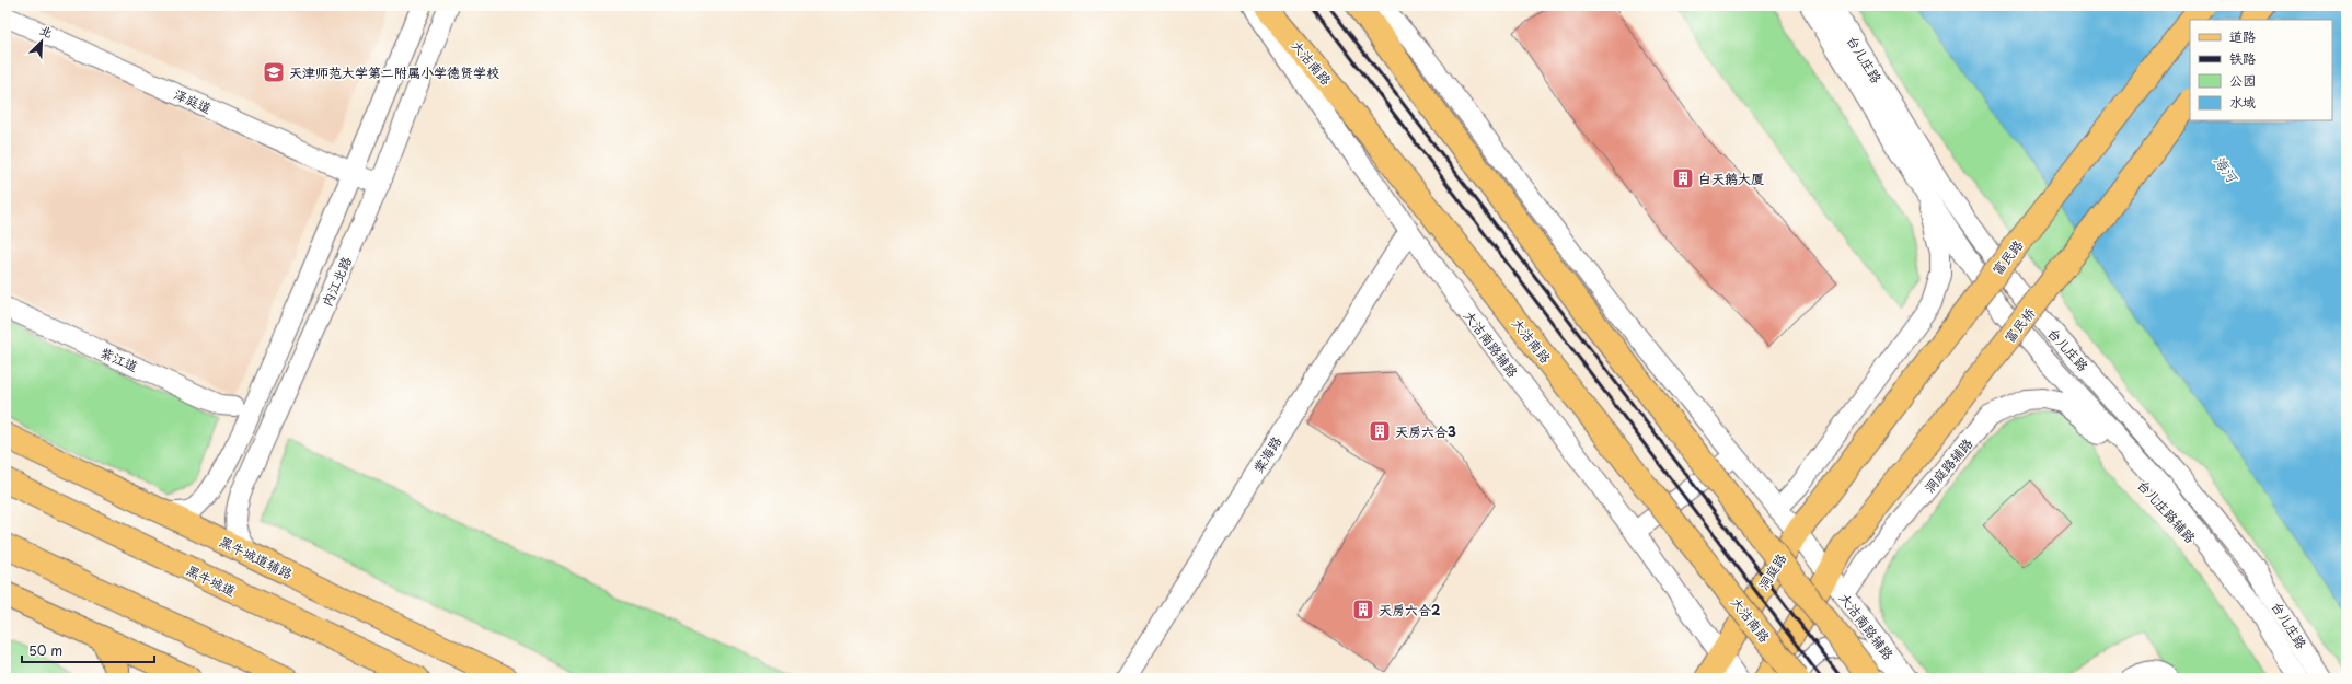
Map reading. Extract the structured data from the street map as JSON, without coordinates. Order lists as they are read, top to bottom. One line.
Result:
{"streets":{"main road":["大沽南路","富民路","富民桥","黑牛城道辅路","洞庭路","黑牛城道"],"street":["台儿庄路","泽庭道","内江北路","大沽南路辅路","紫江道","棠海路","洞庭路辅路","台儿庄路辅路"]},"crossings":[["台儿庄路","台儿庄路辅路"],["泽庭道","内江北路"],["富民路","洞庭路"],["内江北路","黑牛城道辅路"],["富民桥","大沽南路辅路"],["大沽南路辅路","棠海路"],["大沽南路辅路","洞庭路辅路"],["大沽南路辅路","洞庭路"],["洞庭路辅路","台儿庄路辅路"]],"water":["海河"],"places":{"school or university":["天津师范大学第二附属小学德贤学校"],"building":["白天鹅大厦","天房六合3","天房六合2"]},"legend":["道路","铁路","公园","水域"],"scale_bar":"50 m","north":"top right"}
